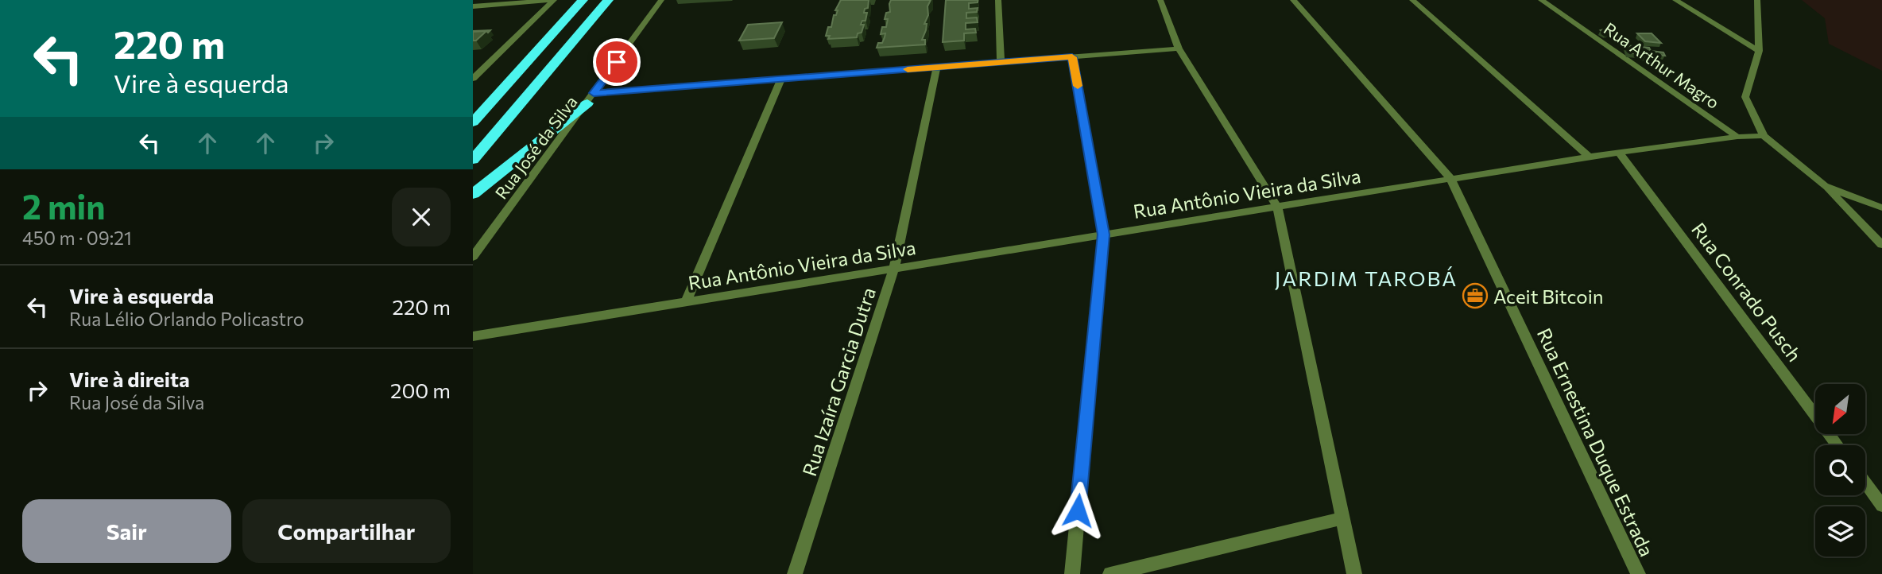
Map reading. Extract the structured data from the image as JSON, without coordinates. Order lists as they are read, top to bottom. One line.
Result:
{"streets":{"street":["Rua Arthur Magro","Rua José da Silva","Rua Antônio Vieira da Silva","Rua Conrado Pusch","Rua Izaíra Garcia Dutra","Rua Ernestina Duque Estrada"]},"crossings":[["Rua Arthur Magro","Rua Antônio Vieira da Silva"],["Rua Antônio Vieira da Silva","Rua Conrado Pusch"],["Rua Antônio Vieira da Silva","Rua Izaíra Garcia Dutra"],["Rua Antônio Vieira da Silva","Rua Ernestina Duque Estrada"]],"districts":["JARDIM TAROBÁ"],"places":{"office":["Aceit Bitcoin"]},"north":"bottom left","page":{"turn":["220 m","Vire à esquerda"],"heading":["2 min","450 m · 09:21"],"list":[{"name":"Vire à esquerda","note":"Rua Lélio Orlando Policastro","value":"220 m"},{"name":"Vire à direita","note":"Rua José da Silva","value":"200 m"}],"buttons":["Sair","Compartilhar"]}}
